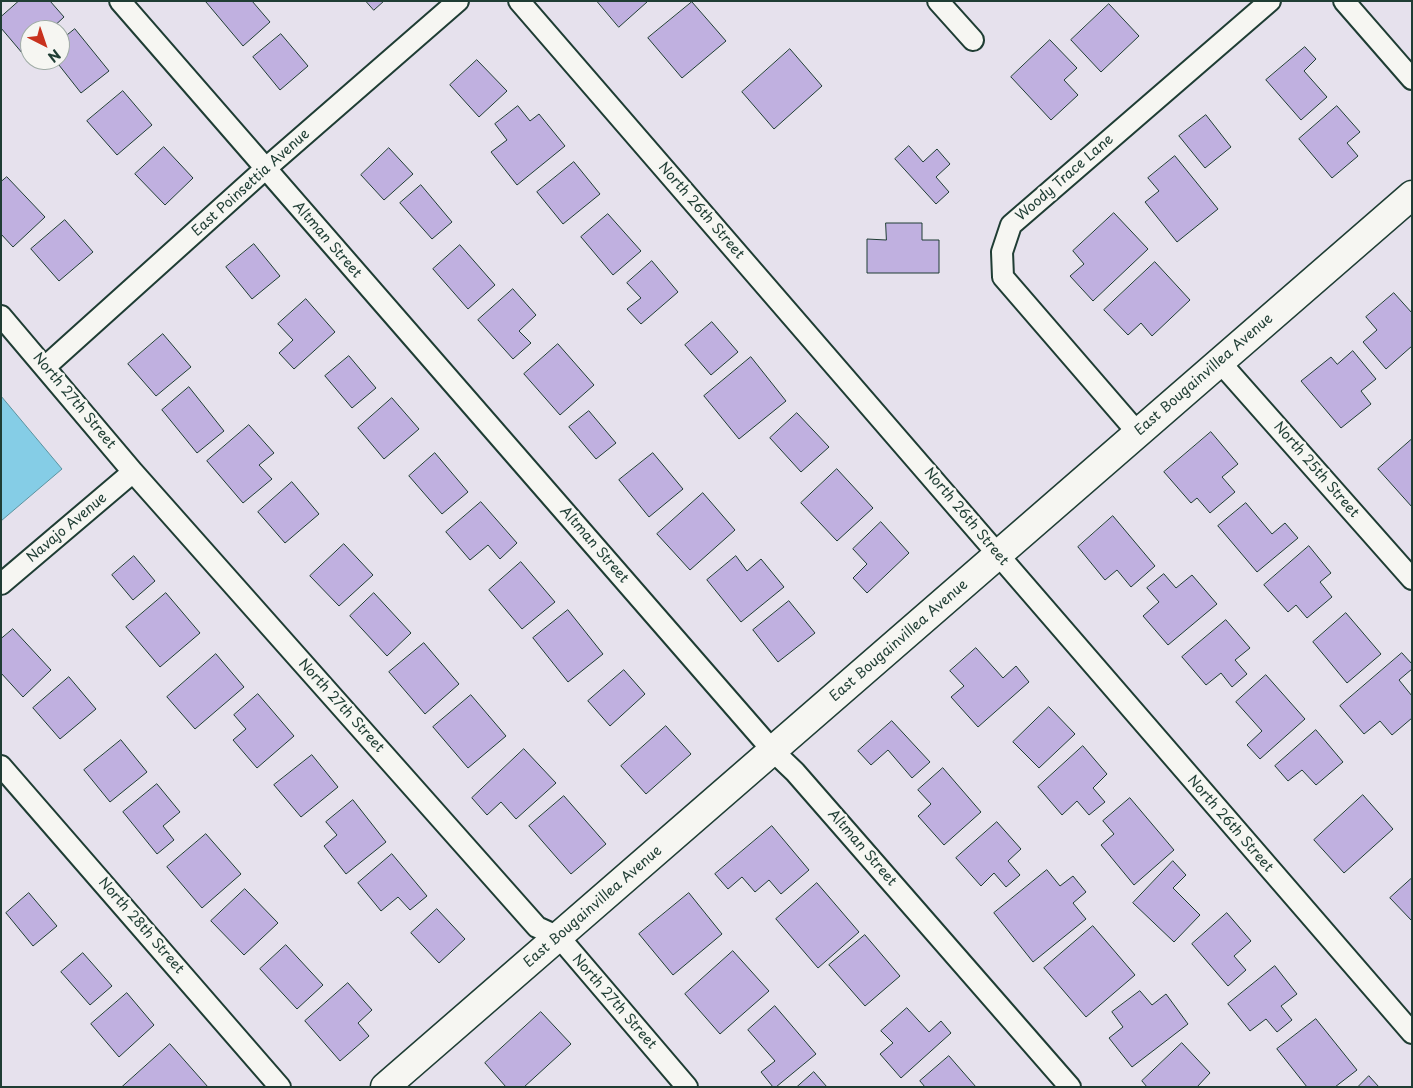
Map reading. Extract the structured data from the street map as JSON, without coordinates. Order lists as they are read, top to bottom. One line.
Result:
{"streets":{"street":["Woody Trace Lane","East Poinsettia Avenue","North 26th Street","Altman Street","East Bougainvillea Avenue","North 27th Street","North 25th Street","Navajo Avenue","North 28th Street"]},"crossings":[["Woody Trace Lane","East Bougainvillea Avenue"],["East Poinsettia Avenue","Altman Street"],["East Poinsettia Avenue","North 27th Street"],["North 26th Street","East Bougainvillea Avenue"],["Altman Street","East Bougainvillea Avenue"],["East Bougainvillea Avenue","North 27th Street"],["East Bougainvillea Avenue","North 25th Street"],["North 27th Street","Navajo Avenue"]],"north":"bottom right"}
